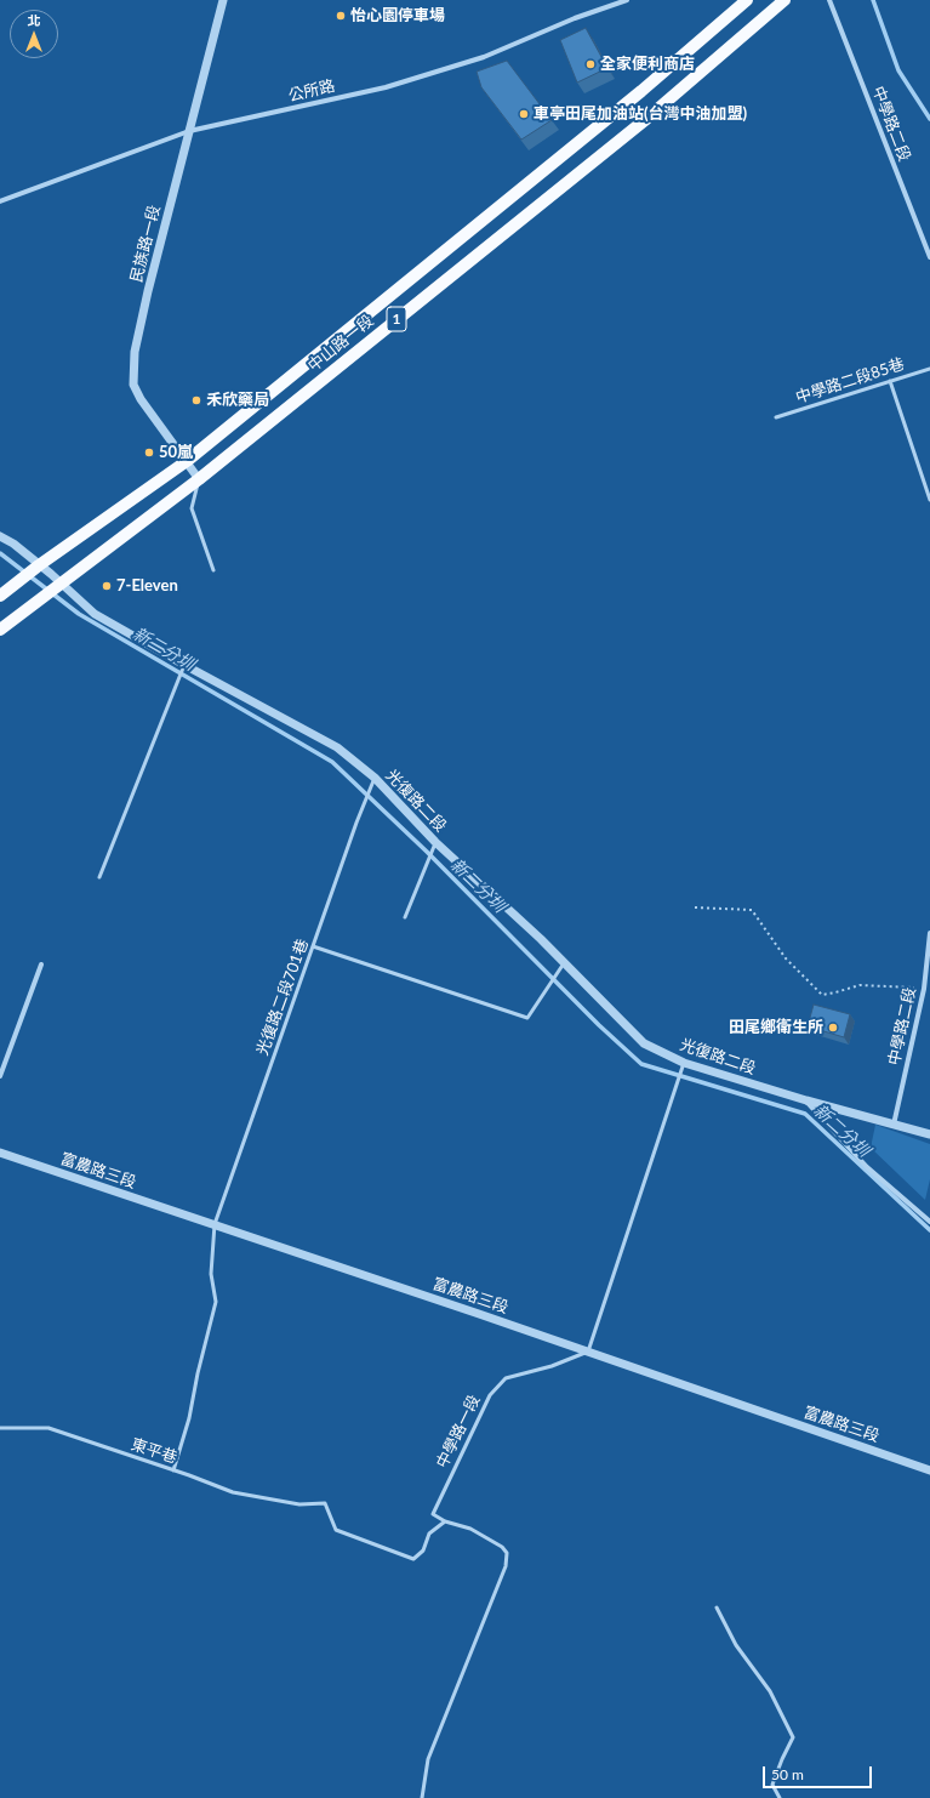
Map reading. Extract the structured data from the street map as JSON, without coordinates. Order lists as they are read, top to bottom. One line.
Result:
{"streets":{"main road":["1","中山路一段"],"street":["公所路","中學路二段","民族路一段","光復路二段","富農路三段"],"lane":["中學路二段85巷","光復路二段701巷","中學路一段","東平巷"]},"crossings":[["公所路","民族路一段"],["中學路二段","光復路二段"],["民族路一段","中山路一段"],["中山路一段","光復路二段"],["光復路二段","光復路二段701巷"],["光復路二段701巷","富農路三段"],["光復路二段701巷","東平巷"],["富農路三段","中學路一段"],["中學路一段","東平巷"]],"water":["新二分圳"],"places":["怡心園停車場","全家便利商店","車亭田尾加油站(台灣中油加盟)","禾欣藥局","50嵐","7-Eleven","田尾鄉衛生所"],"scale_bar":"50 m","north":"top"}
